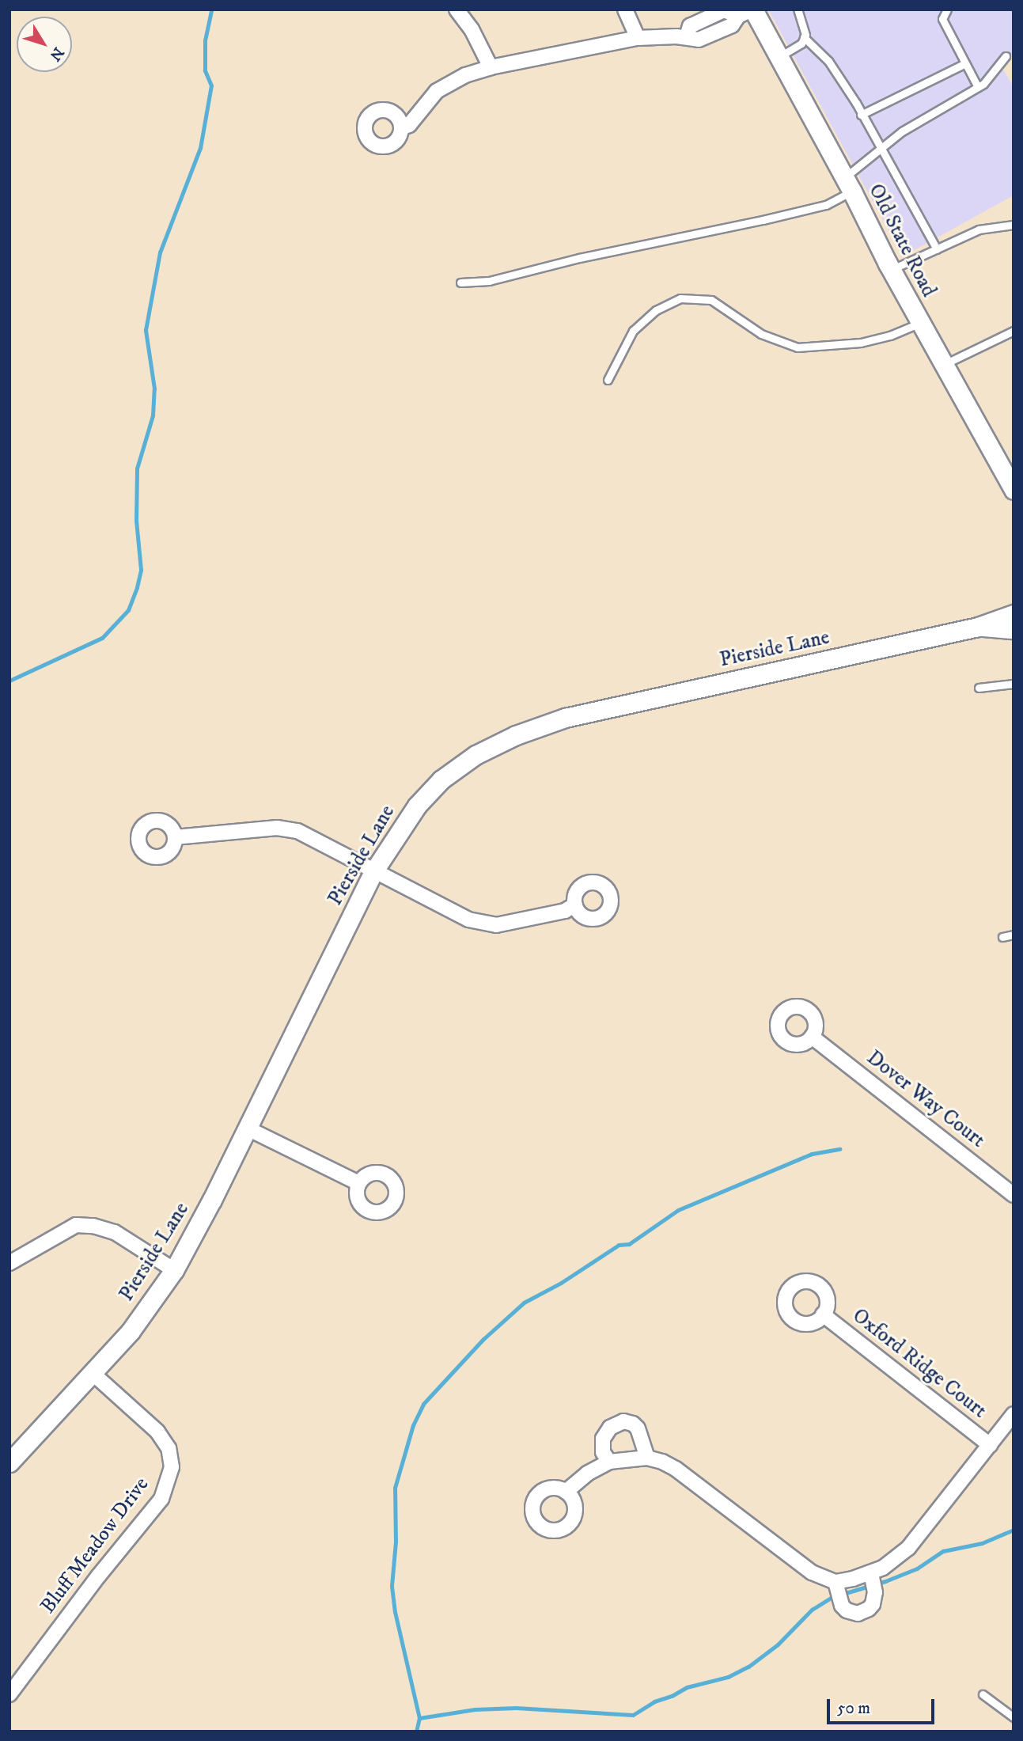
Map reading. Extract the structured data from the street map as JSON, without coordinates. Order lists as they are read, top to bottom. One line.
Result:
{"streets":{"street":["Old State Road","Pierside Lane","Dover Way Court","Oxford Ridge Court","Bluff Meadow Drive"]},"crossings":[["Pierside Lane","Bluff Meadow Drive"]],"scale_bar":"50 m","north":"bottom right"}
